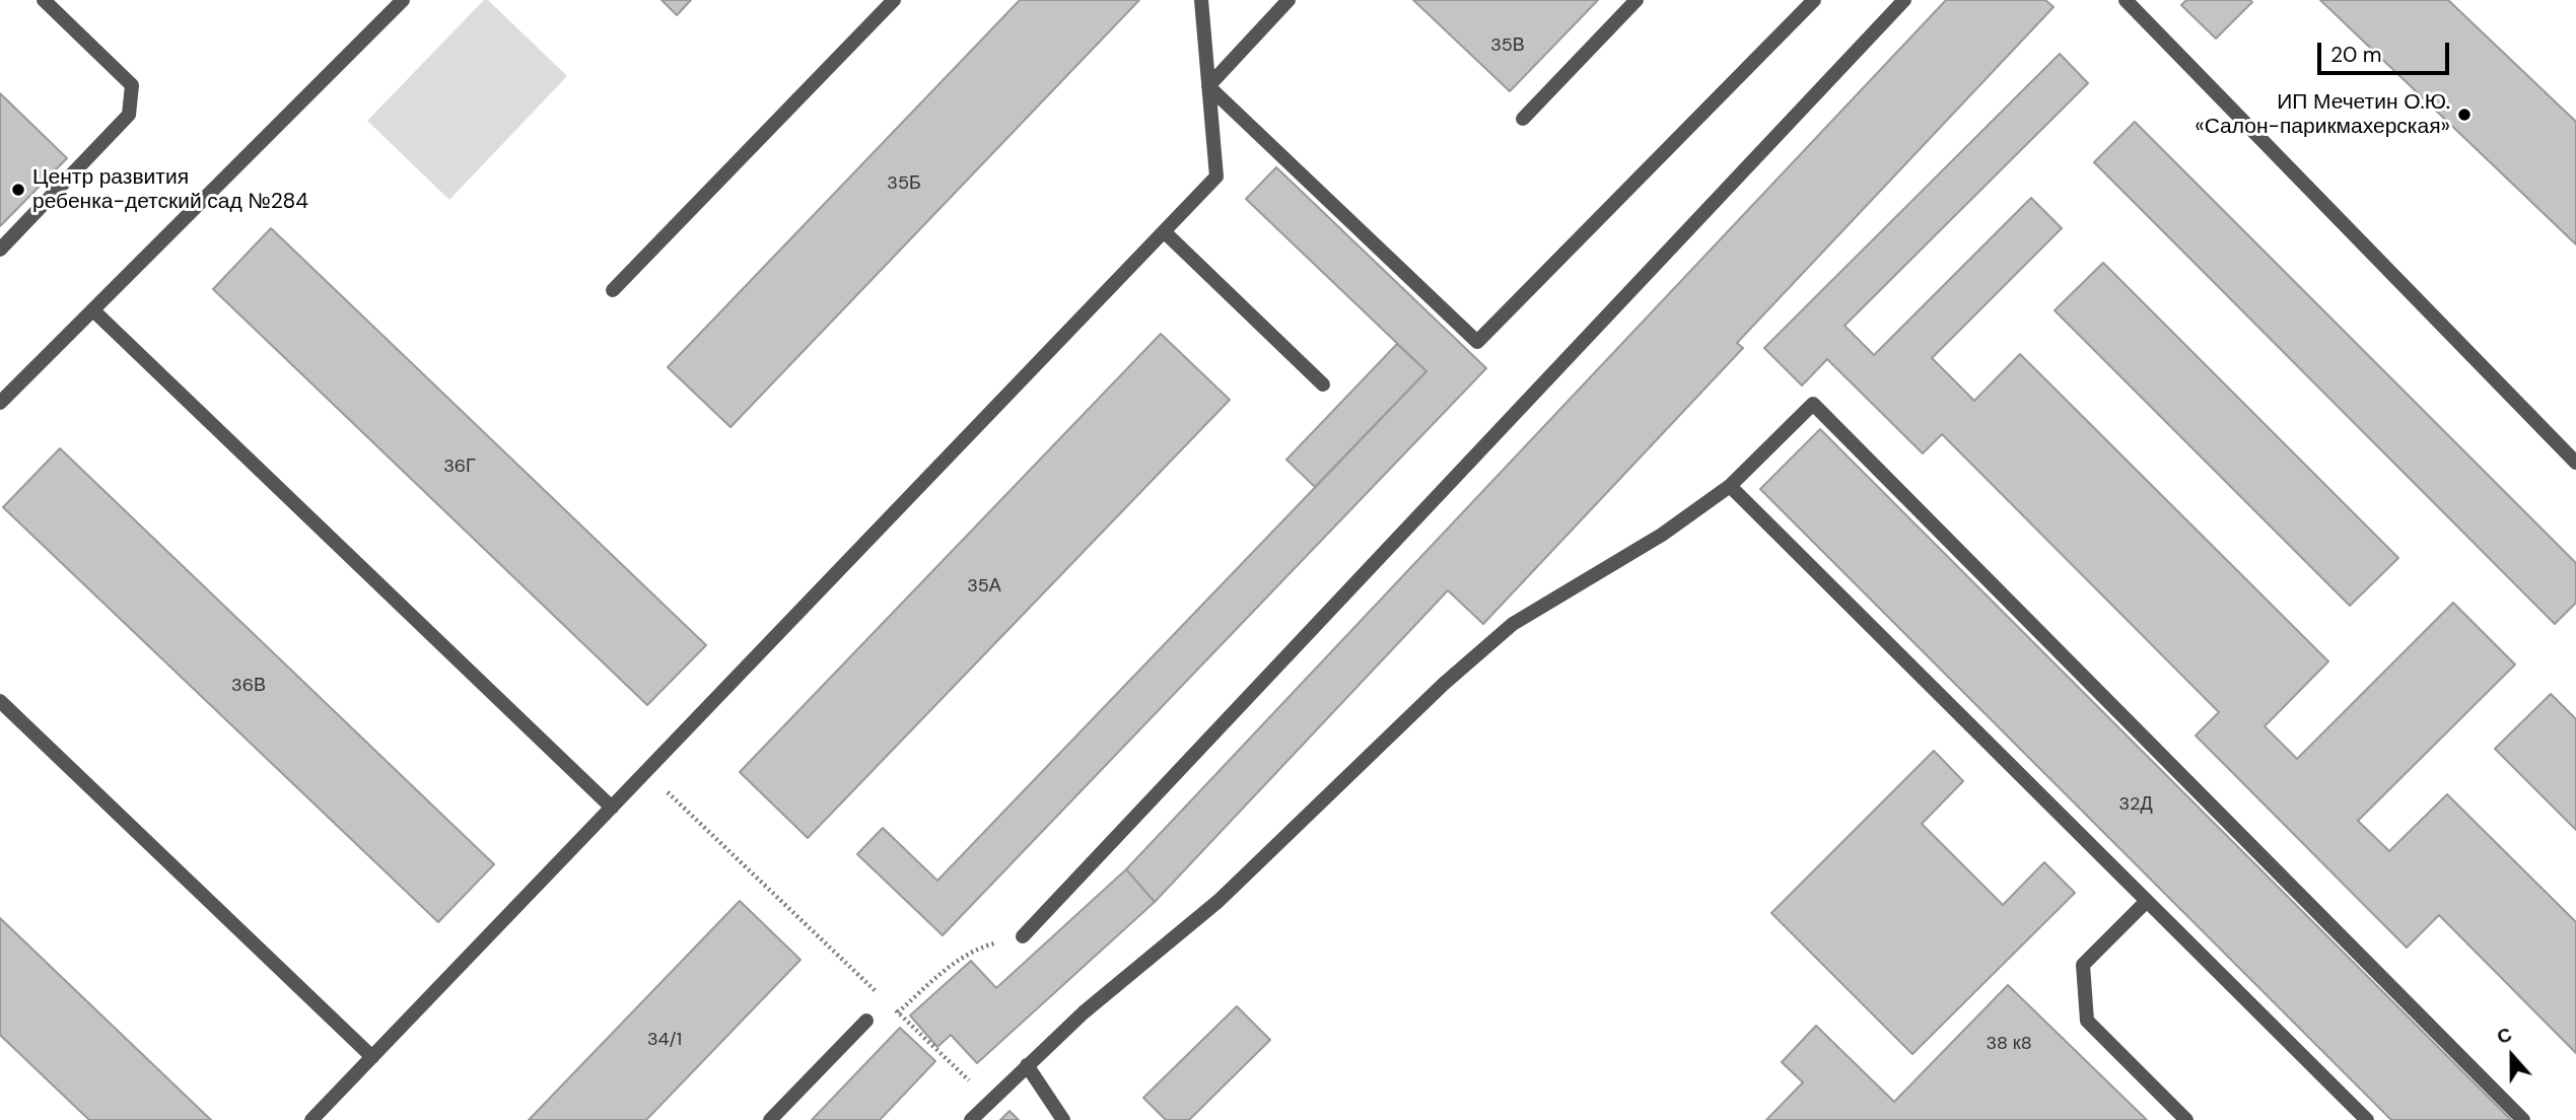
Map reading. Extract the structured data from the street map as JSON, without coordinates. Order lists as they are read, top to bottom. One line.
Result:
{"places":["ИП Мечетин О.Ю. «Салон-парикмахерская»","Центр развития ребенка-детский сад №284"],"house_numbers":["35В","35Б","36Г","35А","36В","32Д","34/1","38 к8"],"scale_bar":"20 m","north":"top"}
